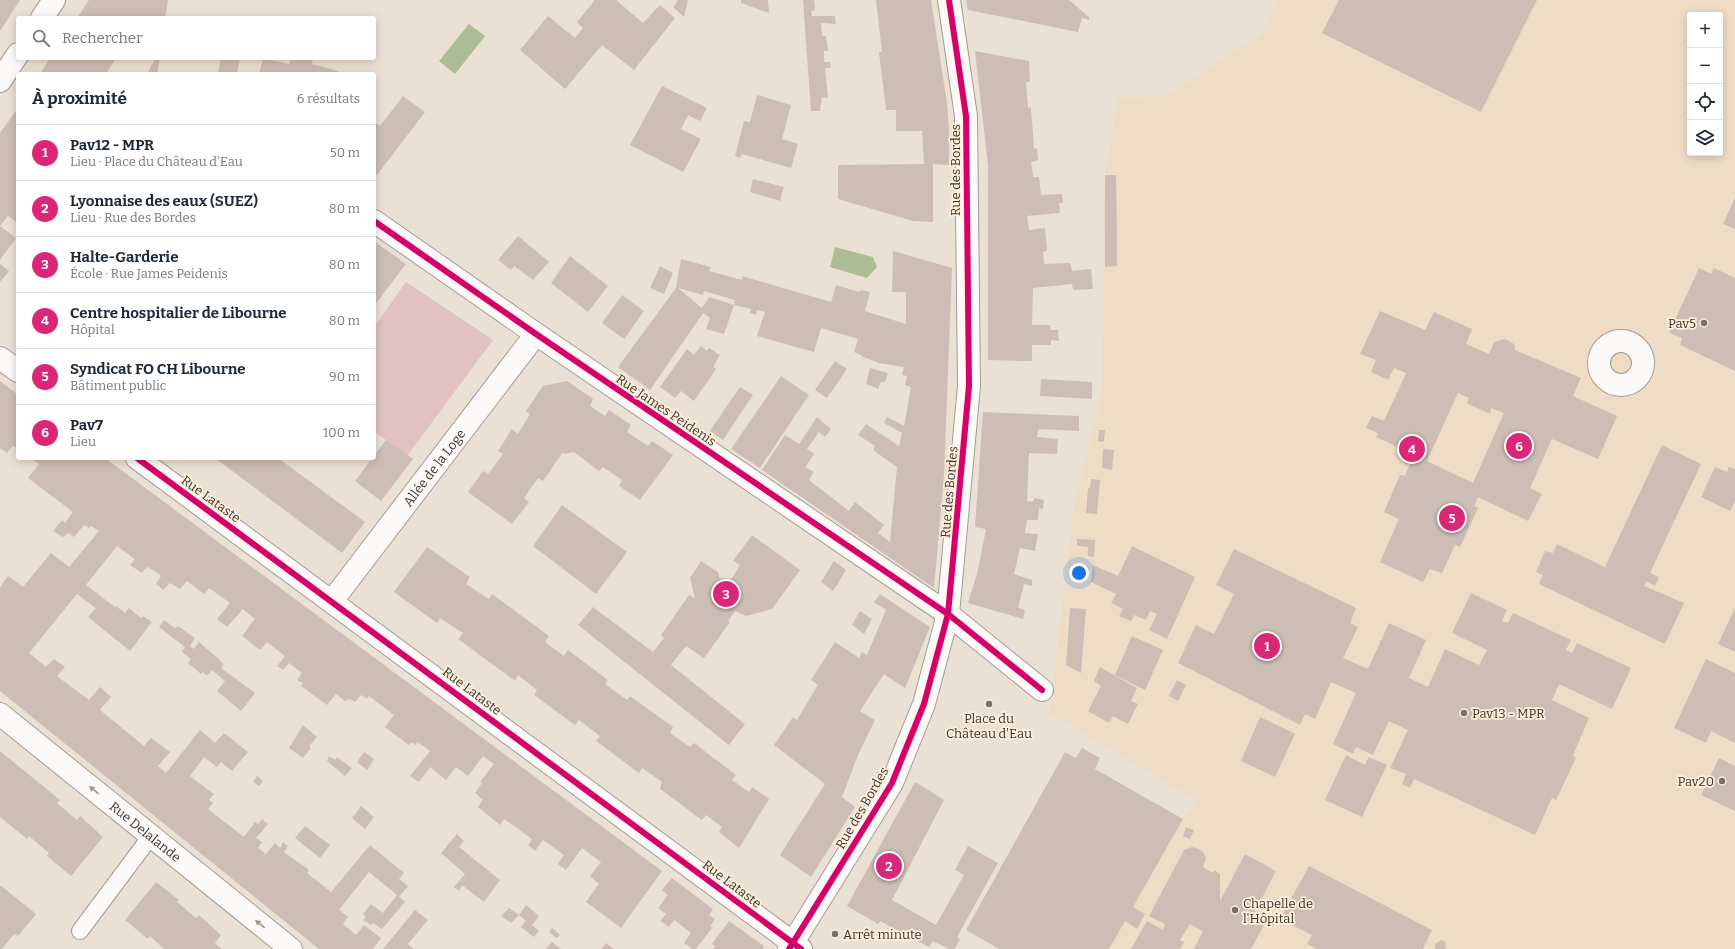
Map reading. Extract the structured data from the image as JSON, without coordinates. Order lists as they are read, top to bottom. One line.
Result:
{"streets":{"street":["Rue des Bordes","Rue James Peidenis","Allée de la Loge","Rue Lataste","Rue Delalande"]},"crossings":[["Rue des Bordes","Rue James Peidenis"],["Rue des Bordes","Rue Lataste"],["Rue James Peidenis","Allée de la Loge"],["Allée de la Loge","Rue Lataste"]],"one_way":["Rue Delalande"],"places":["Pav5","Place du Château d'Eau","Pav13 - MPR","Pav20","Chapelle de l'Hôpital","Arrêt minute"],"page":{"map_buttons":["+","−"],"search":"Rechercher","heading":["À proximité","6 résultats"],"list":[{"mark":"1","name":"Pav12 - MPR","note":"Lieu · Place du Château d'Eau","value":"50 m"},{"mark":"2","name":"Lyonnaise des eaux (SUEZ)","note":"Lieu · Rue des Bordes","value":"80 m"},{"mark":"3","name":"Halte-Garderie","note":"École · Rue James Peidenis","value":"80 m"},{"mark":"4","name":"Centre hospitalier de Libourne","note":"Hôpital","value":"80 m"},{"mark":"5","name":"Syndicat FO CH Libourne","note":"Bâtiment public","value":"90 m"},{"mark":"6","name":"Pav7","note":"Lieu","value":"100 m"}],"pins":["6","4","5","3","1","2"]}}
